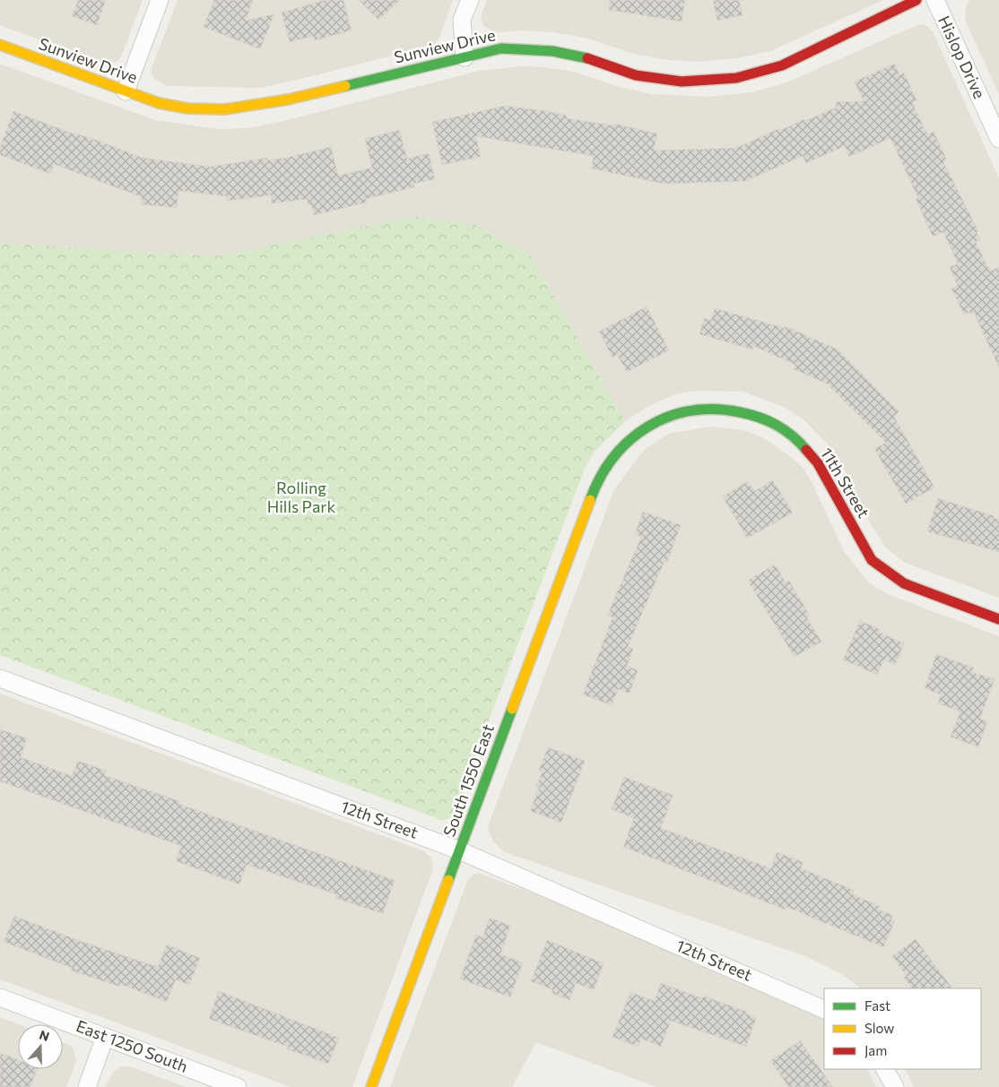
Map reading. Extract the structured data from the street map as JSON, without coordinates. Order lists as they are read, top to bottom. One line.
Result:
{"streets":{"street":["Sunview Drive","Hislop Drive","11th Street","South 1550 East","12th Street","East 1250 South"]},"crossings":[["11th Street","South 1550 East"],["South 1550 East","12th Street"]],"parks":["Rolling Hills Park"],"legend":["Fast","Slow","Jam"],"north":"top"}
